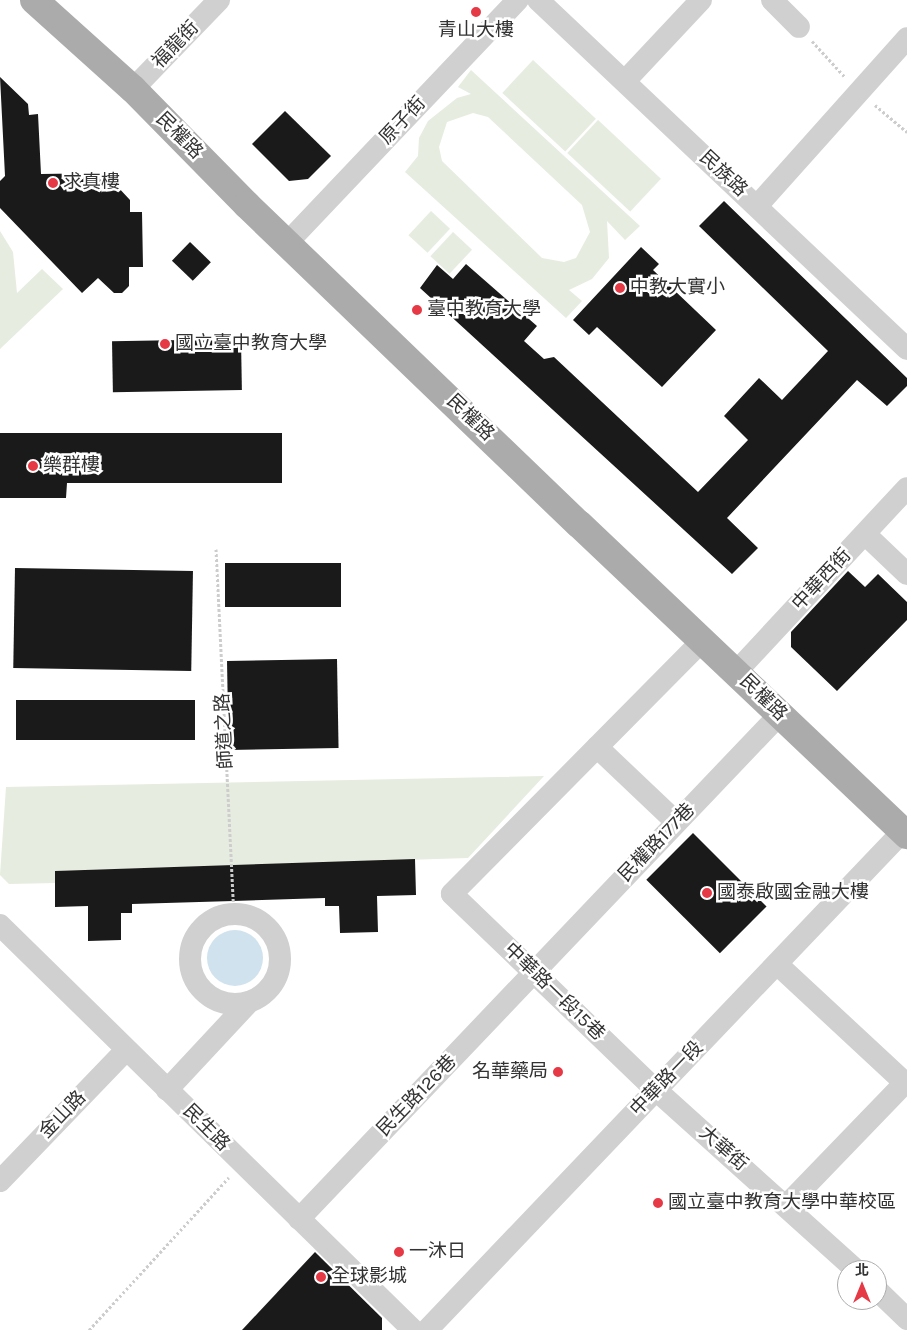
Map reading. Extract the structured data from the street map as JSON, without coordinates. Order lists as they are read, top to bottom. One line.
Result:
{"streets":{"main road":["民權路"],"street":["福龍街","原子街","民族路","中華西街","民權路177巷","中華路一段15巷","中華路一段","民生路126巷","金山路","民生路","大華街"],"path":["師道之路"]},"crossings":[["福龍街","民權路"],["原子街","民權路"],["民權路","中華西街"],["民權路","民權路177巷"],["民權路","中華路一段"],["民權路177巷","中華路一段15巷"],["民權路177巷","民生路126巷"],["中華路一段15巷","中華路一段"],["中華路一段15巷","民生路126巷"],["中華路一段15巷","大華街"],["中華路一段","大華街"],["民生路126巷","民生路"],["金山路","民生路"]],"places":["青山大樓","求真樓","中教大實小","臺中教育大學","國立臺中教育大學","樂群樓","國泰啟國金融大樓","名華藥局","國立臺中教育大學中華校區","一沐日","全球影城"],"north":"top"}
